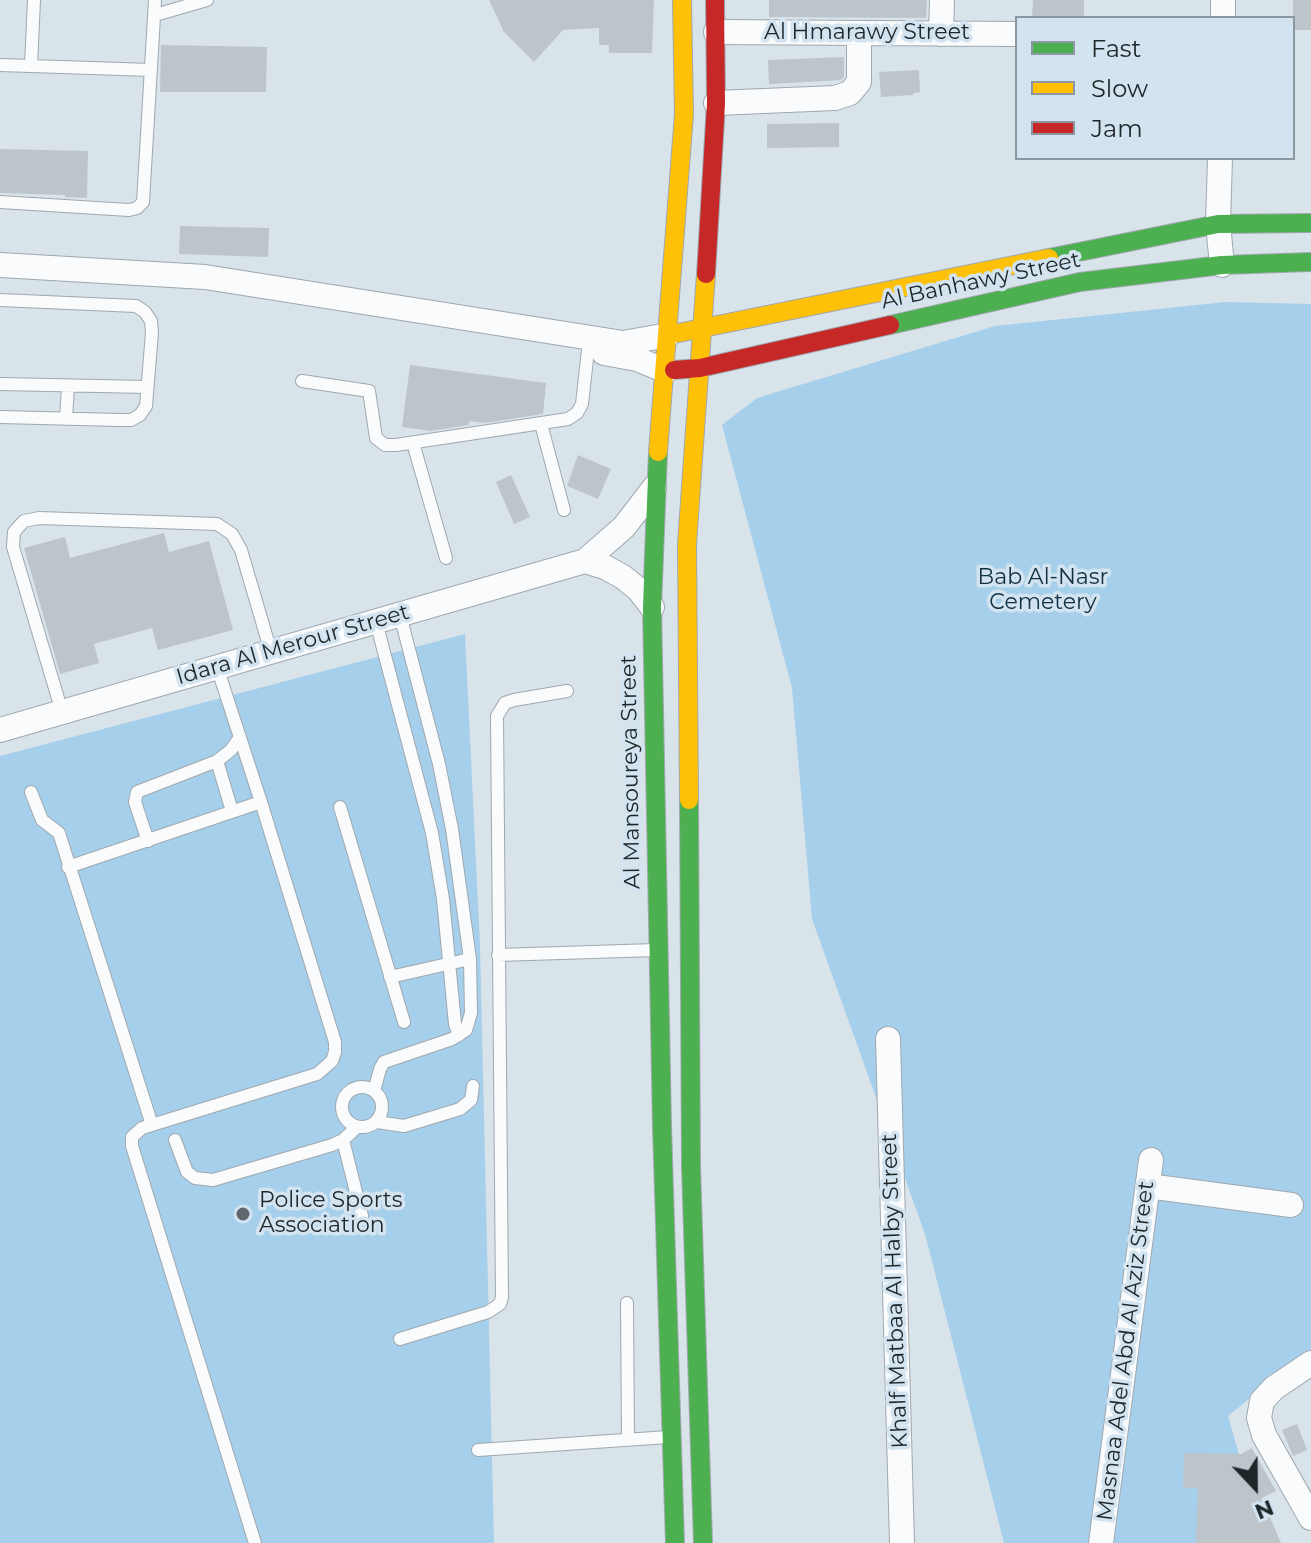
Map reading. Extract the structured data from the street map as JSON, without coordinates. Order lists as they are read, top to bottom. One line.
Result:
{"streets":{"main road":["Al Banhawy Street","Al Mansoureya Street"],"street":["Al Hmarawy Street","Idara Al Merour Street","Khalf Matbaa Al Halby Street","Masnaa Adel Abd Al Aziz Street"]},"crossings":[["Al Banhawy Street","Al Mansoureya Street"],["Idara Al Merour Street","Al Mansoureya Street"]],"parks":["Bab Al-Nasr Cemetery"],"places":["Police Sports Association"],"legend":["Fast","Slow","Jam"],"north":"bottom"}
